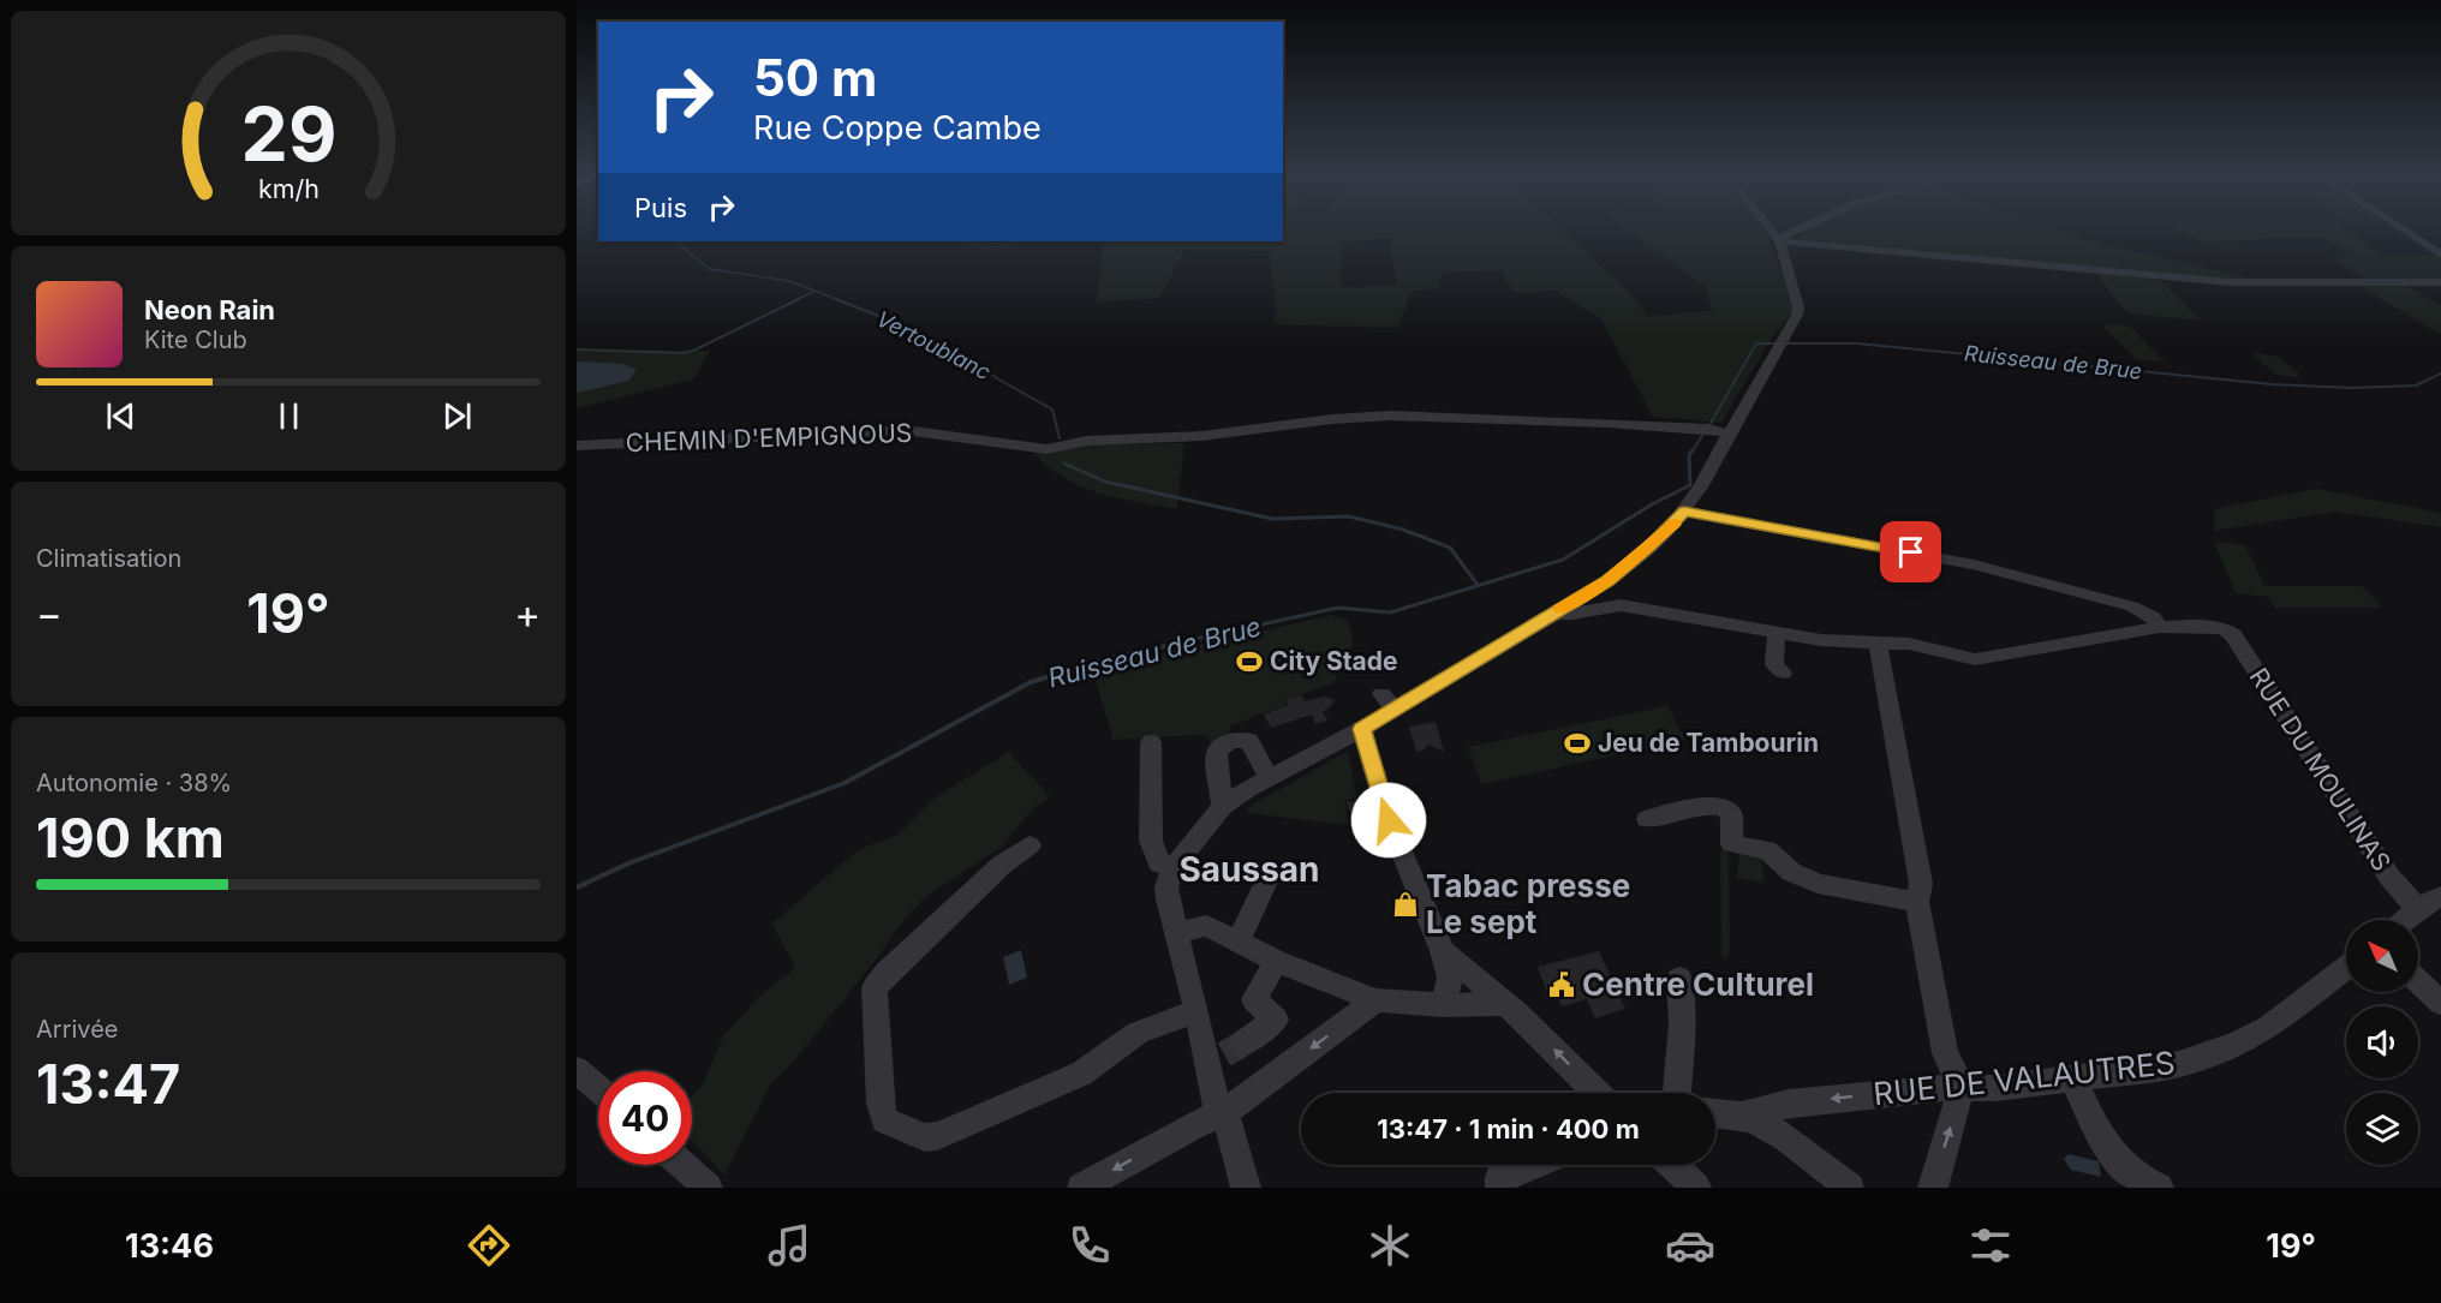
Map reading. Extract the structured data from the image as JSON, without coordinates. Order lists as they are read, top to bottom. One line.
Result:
{"streets":{"street":["CHEMIN D'EMPIGNOUS","RUE DU MOULINAS","RUE DE VALAUTRES"]},"districts":["Saussan"],"water":["Vertoublanc","Ruisseau de Brue"],"places":{"sports":["City Stade","Jeu de Tambourin"],"shop":["Tabac presse Le sept"],"public building":["Centre Culturel"]},"north":"top left","page":{"turn":["50 m","Rue Coppe Cambe"],"then":"Puis","song":["Neon Rain","Kite Club"],"tile":["Climatisation",["Autonomie · 38%","190 km"],["Arrivée","13:47"]],"heat":["−","19°","+"],"limit":"40","trip":"13:47 · 1 min · 400 m","tabs":["13:46","19°"],"gauge":["29","km/h"]}}
